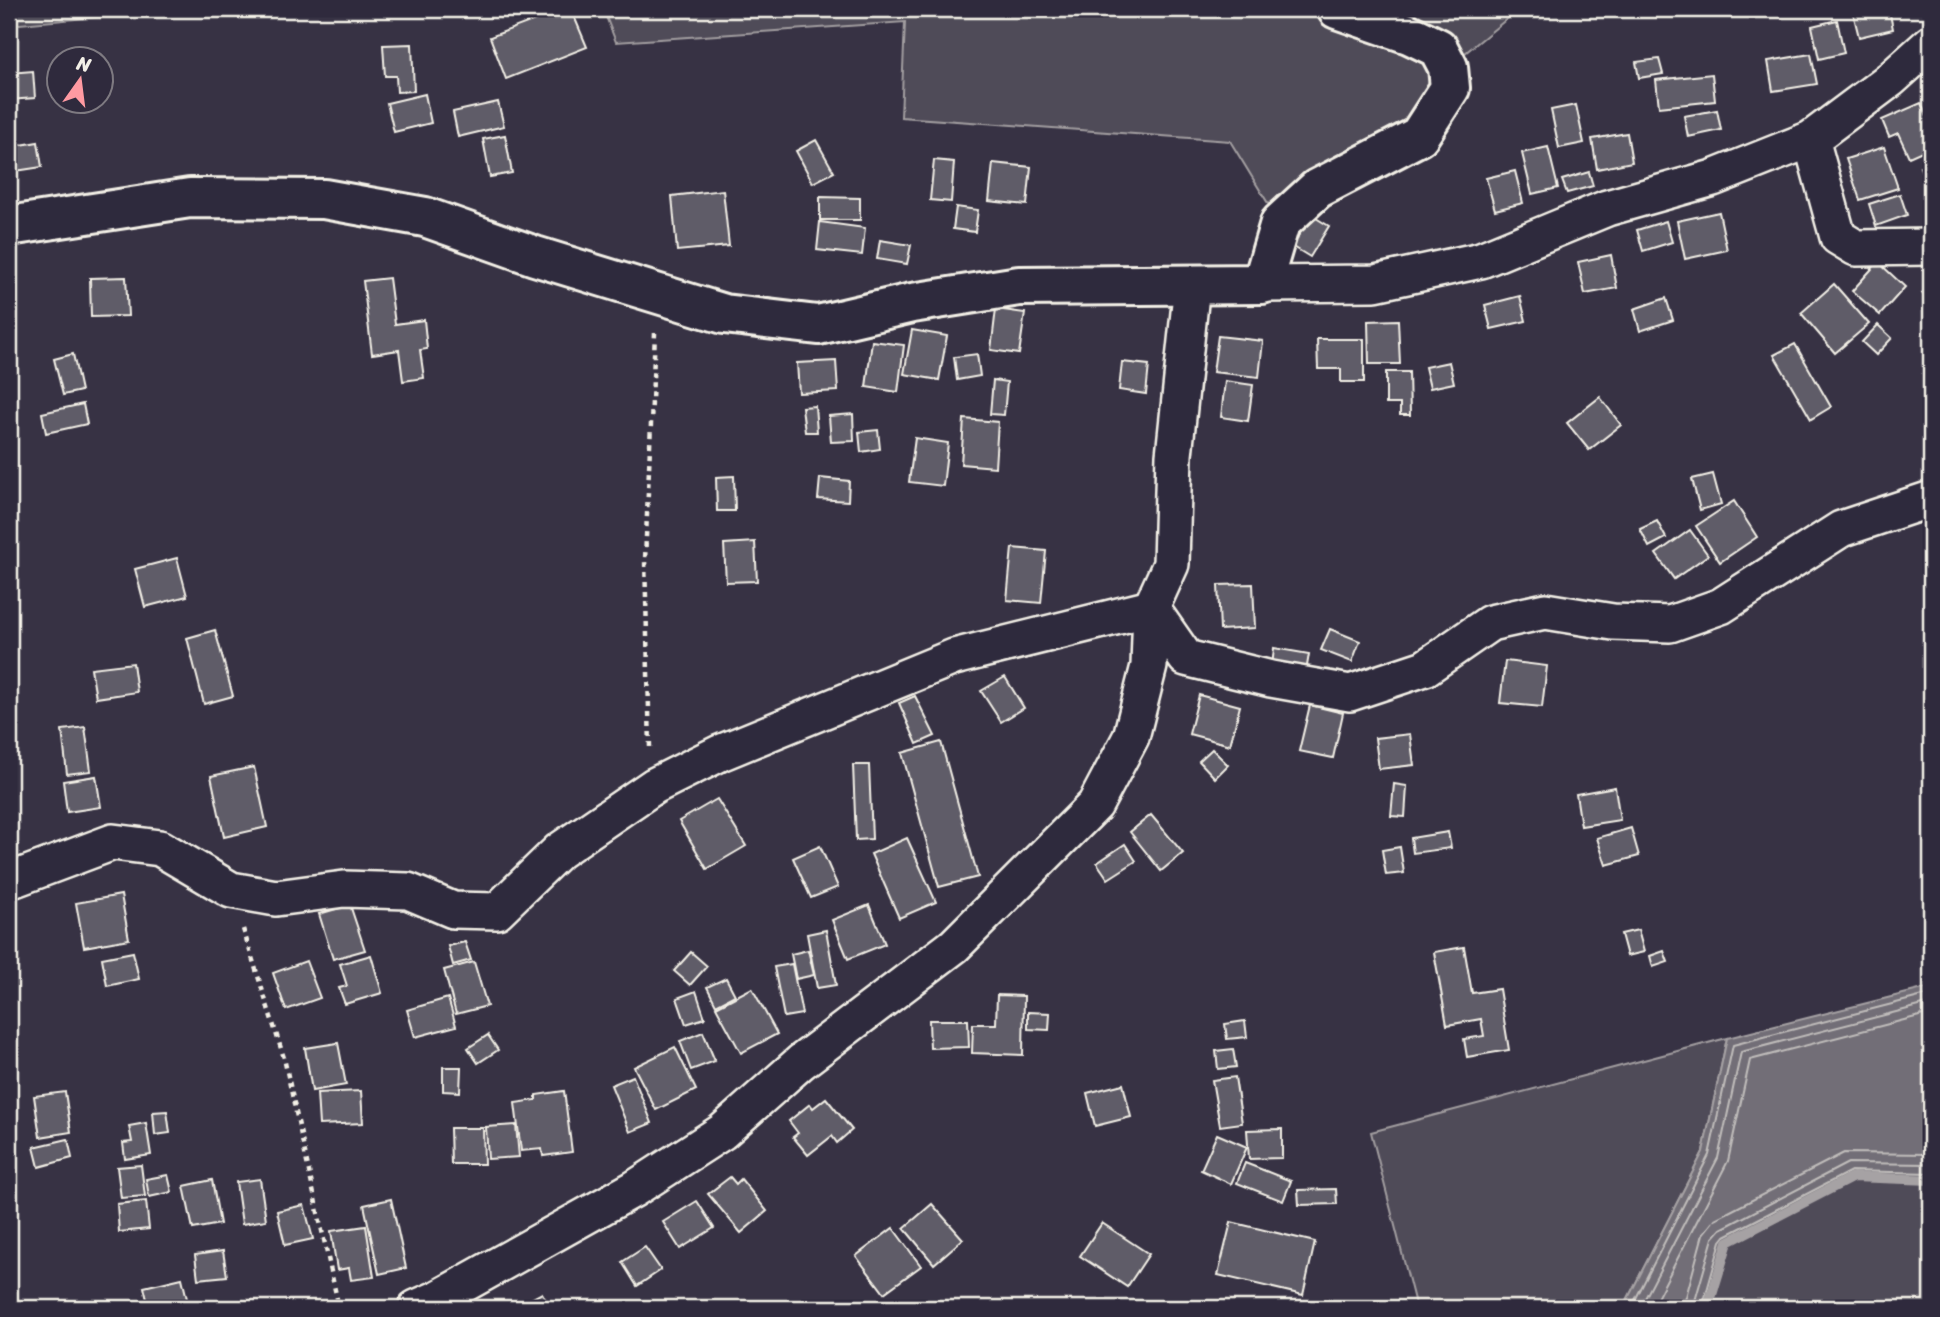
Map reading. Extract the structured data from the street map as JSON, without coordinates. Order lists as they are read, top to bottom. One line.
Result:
{"north":"top"}
